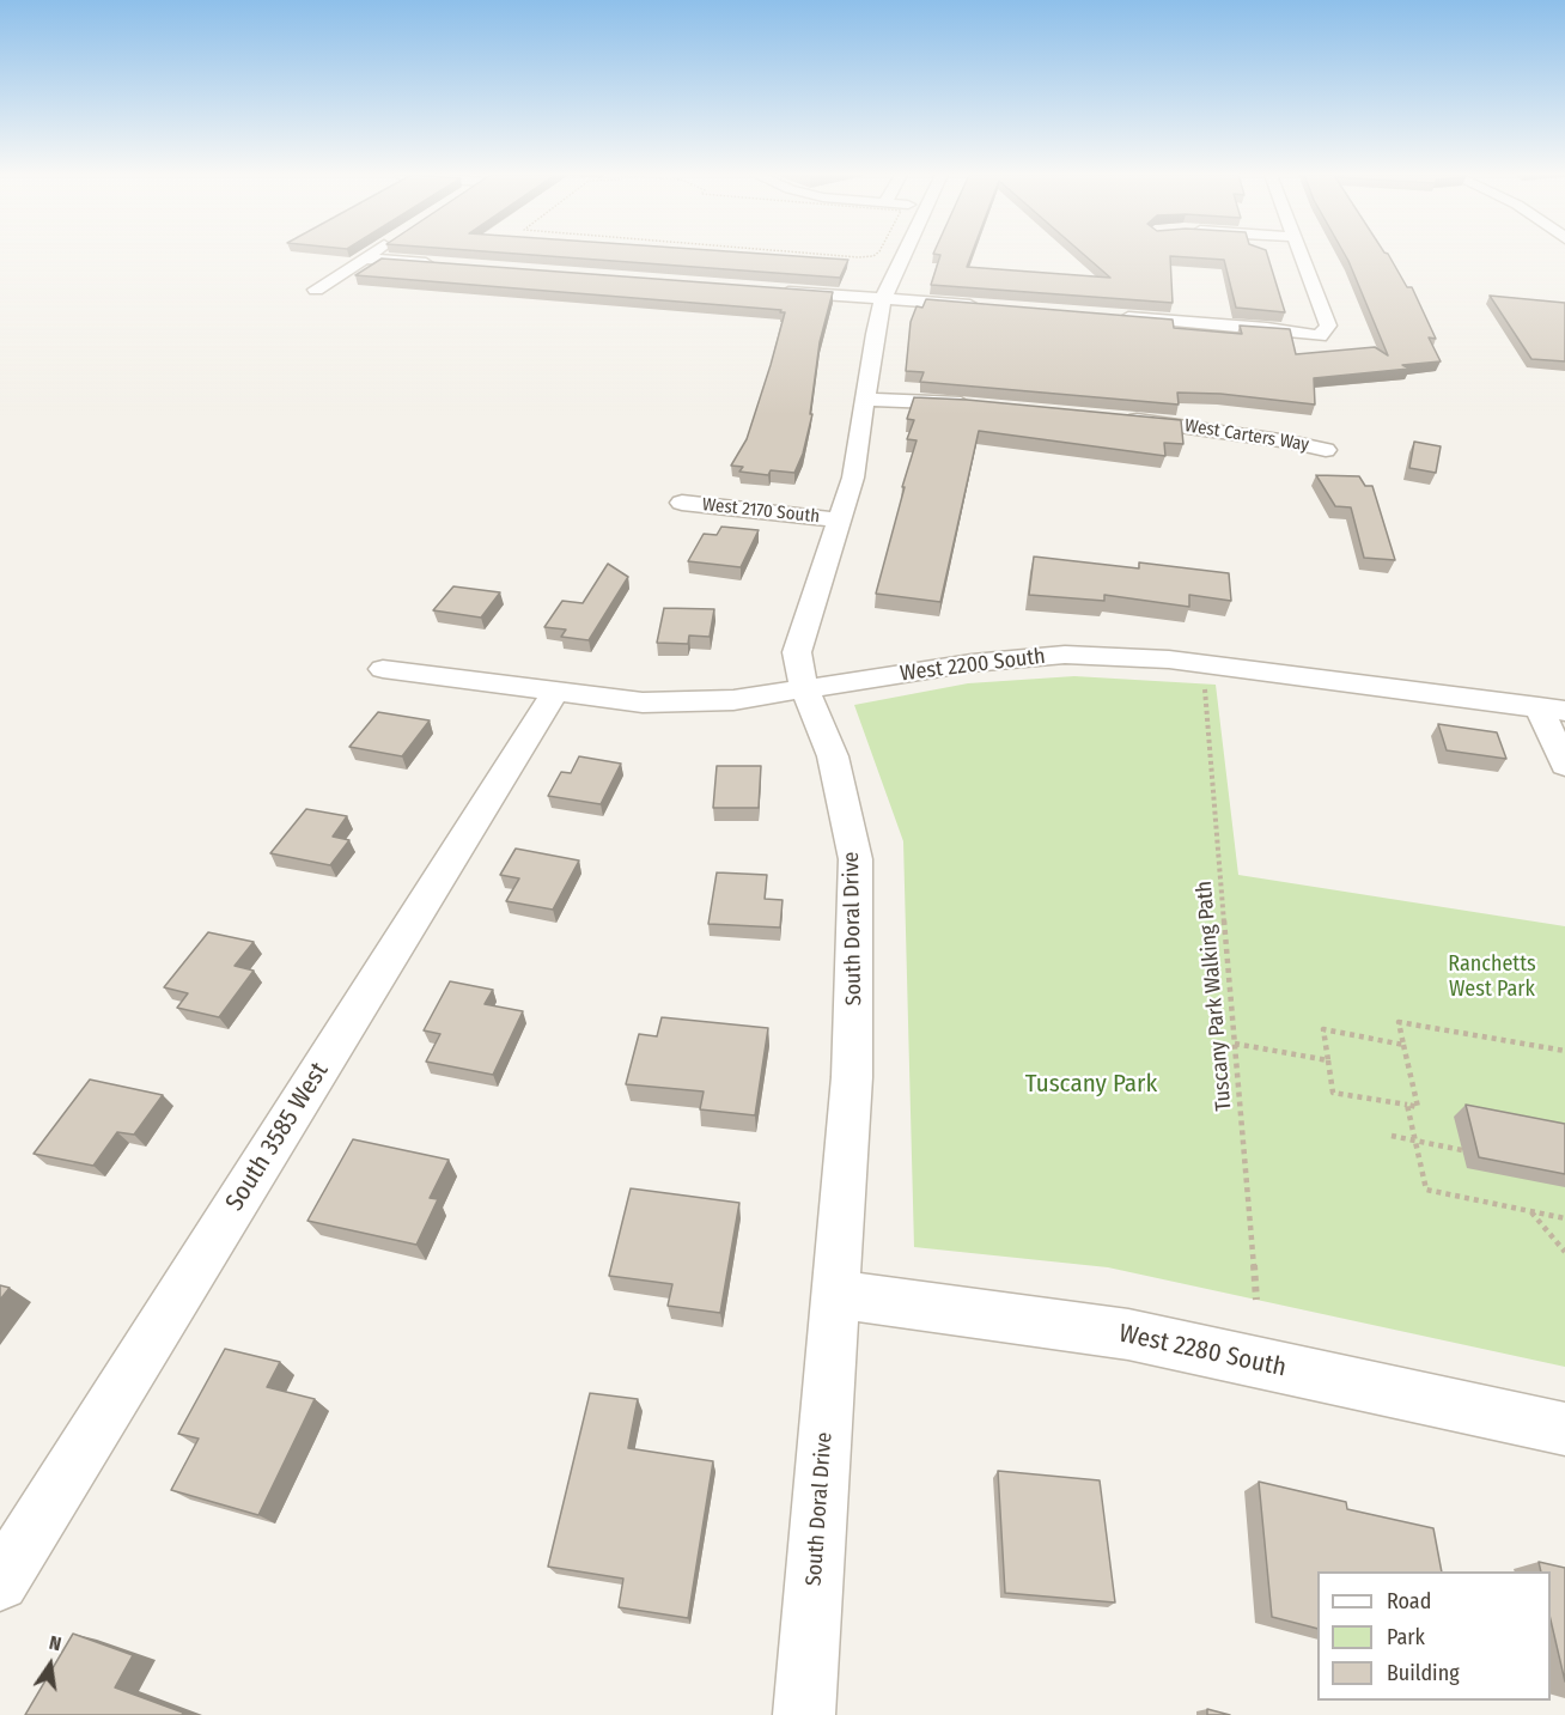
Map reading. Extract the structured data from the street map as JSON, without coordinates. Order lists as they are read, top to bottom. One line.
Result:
{"streets":{"street":["West Carters Way","West 2170 South","West 2200 South","South Doral Drive","South 3585 West","West 2280 South"],"path":["Tuscany Park Walking Path"]},"crossings":[["West 2170 South","South Doral Drive"],["West 2200 South","South Doral Drive"],["West 2200 South","South 3585 West"],["South Doral Drive","West 2280 South"]],"parks":["Ranchetts West Park","Tuscany Park"],"legend":["Road","Park","Building"],"north":"top"}
